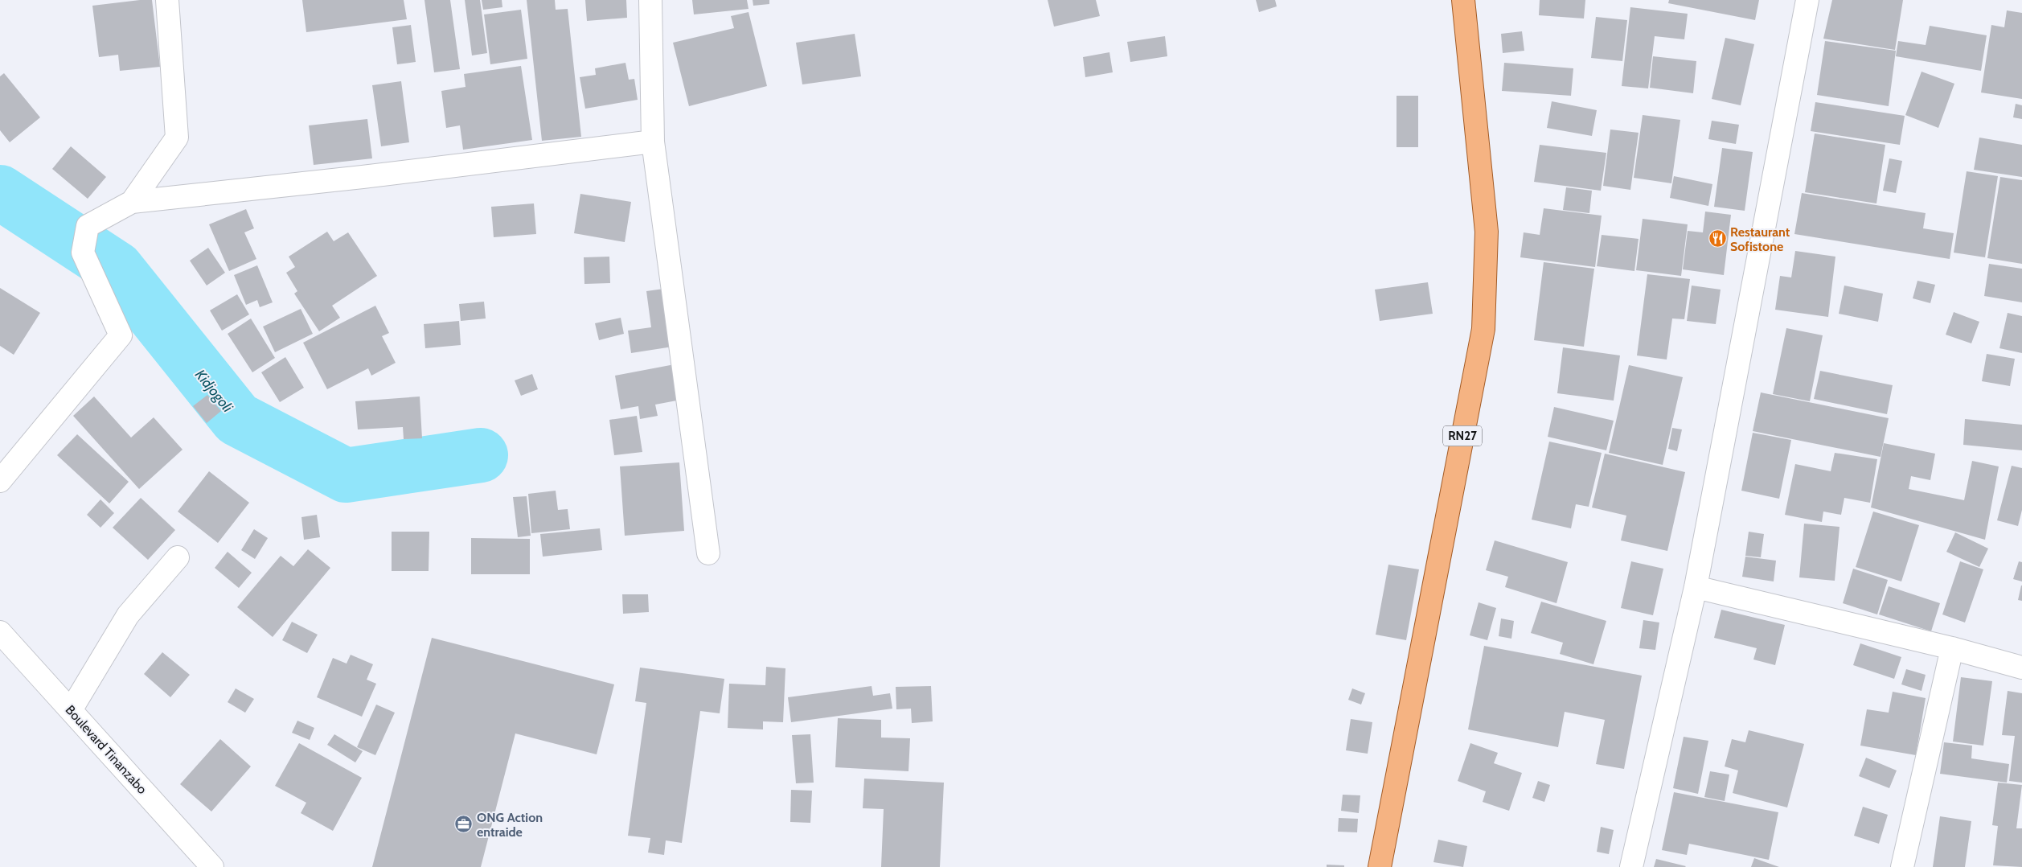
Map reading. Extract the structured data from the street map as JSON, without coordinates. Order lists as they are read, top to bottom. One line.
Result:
{"streets":{"main road":["RN27"],"street":["Boulevard Tinanzabo"]},"water":["Kidjogoli"],"places":{"restaurant":["Restaurant Sofistone"],"office":["ONG Action entraide"]}}
